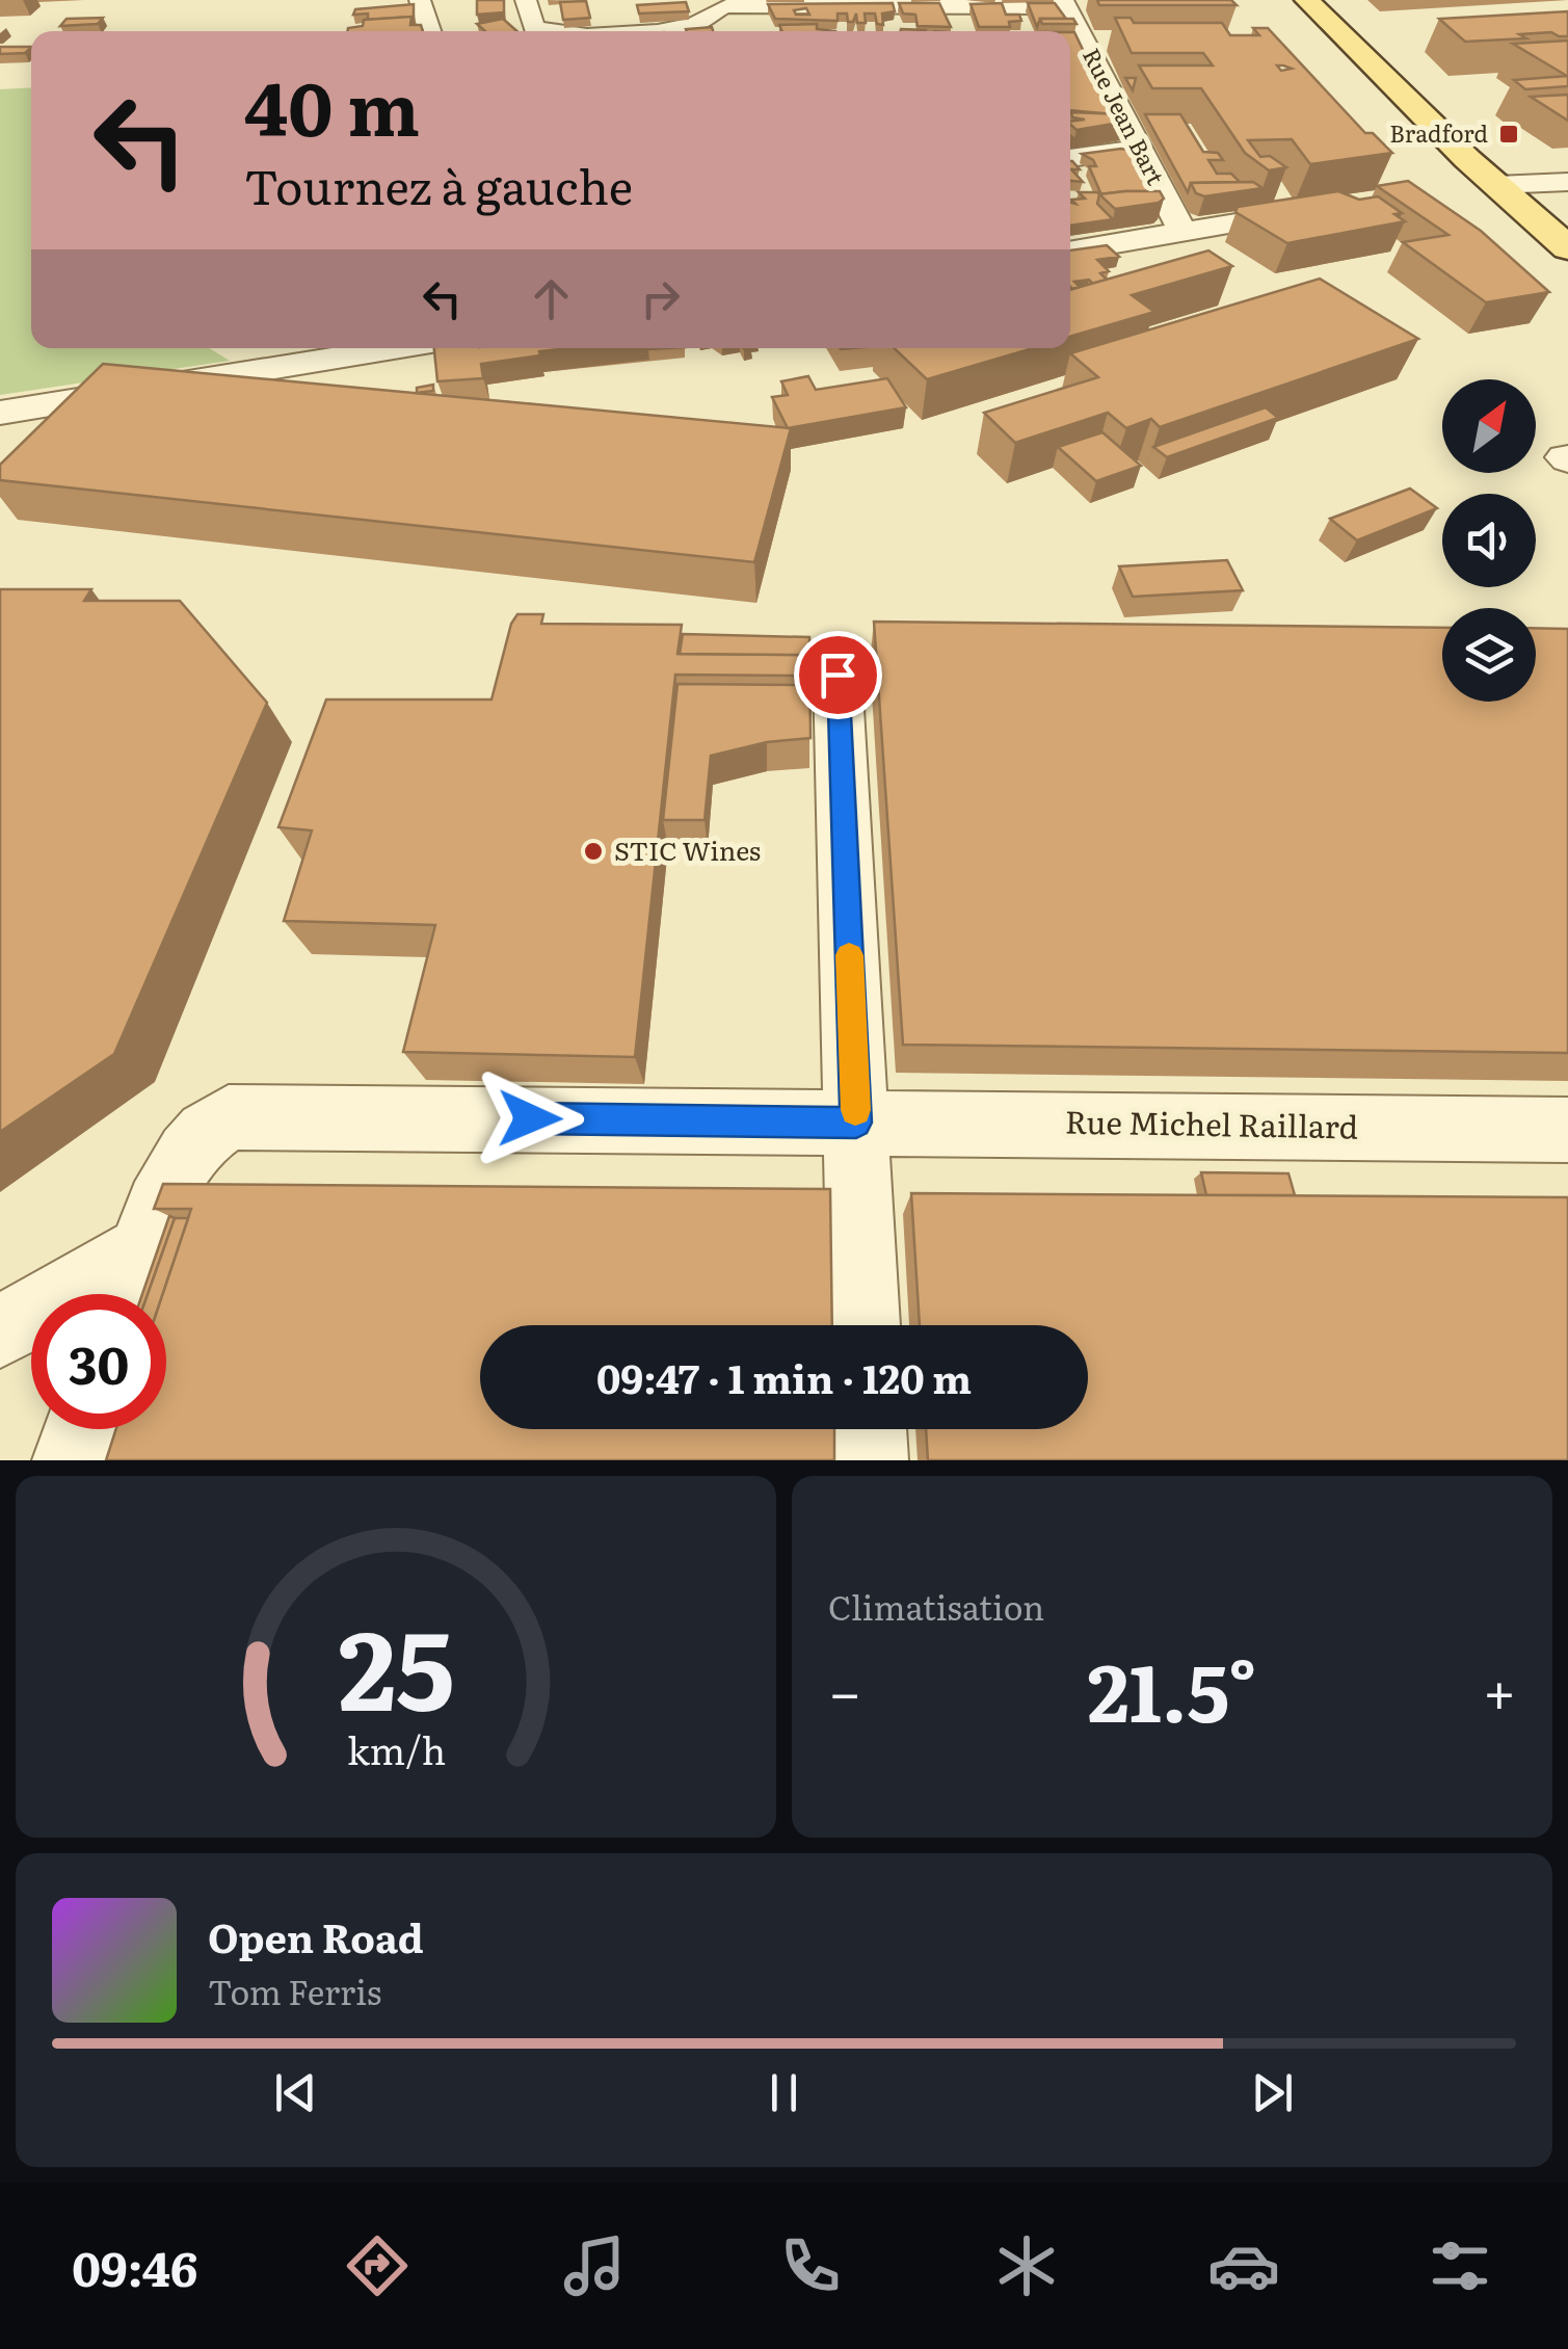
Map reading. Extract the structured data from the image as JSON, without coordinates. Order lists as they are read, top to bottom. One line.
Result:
{"streets":{"street":["Rue Jean Bart","Rue Michel Raillard"]},"places":{"transit":["Bradford"],"other":["STIC Wines"]},"north":"top right","page":{"turn":["40 m","Tournez à gauche"],"limit":"30","trip":"09:47 · 1 min · 120 m","tile":"Climatisation","heat":["−","21.5°","+"],"song":["Open Road","Tom Ferris"],"tabs":"09:46","gauge":["25","km/h"]}}
